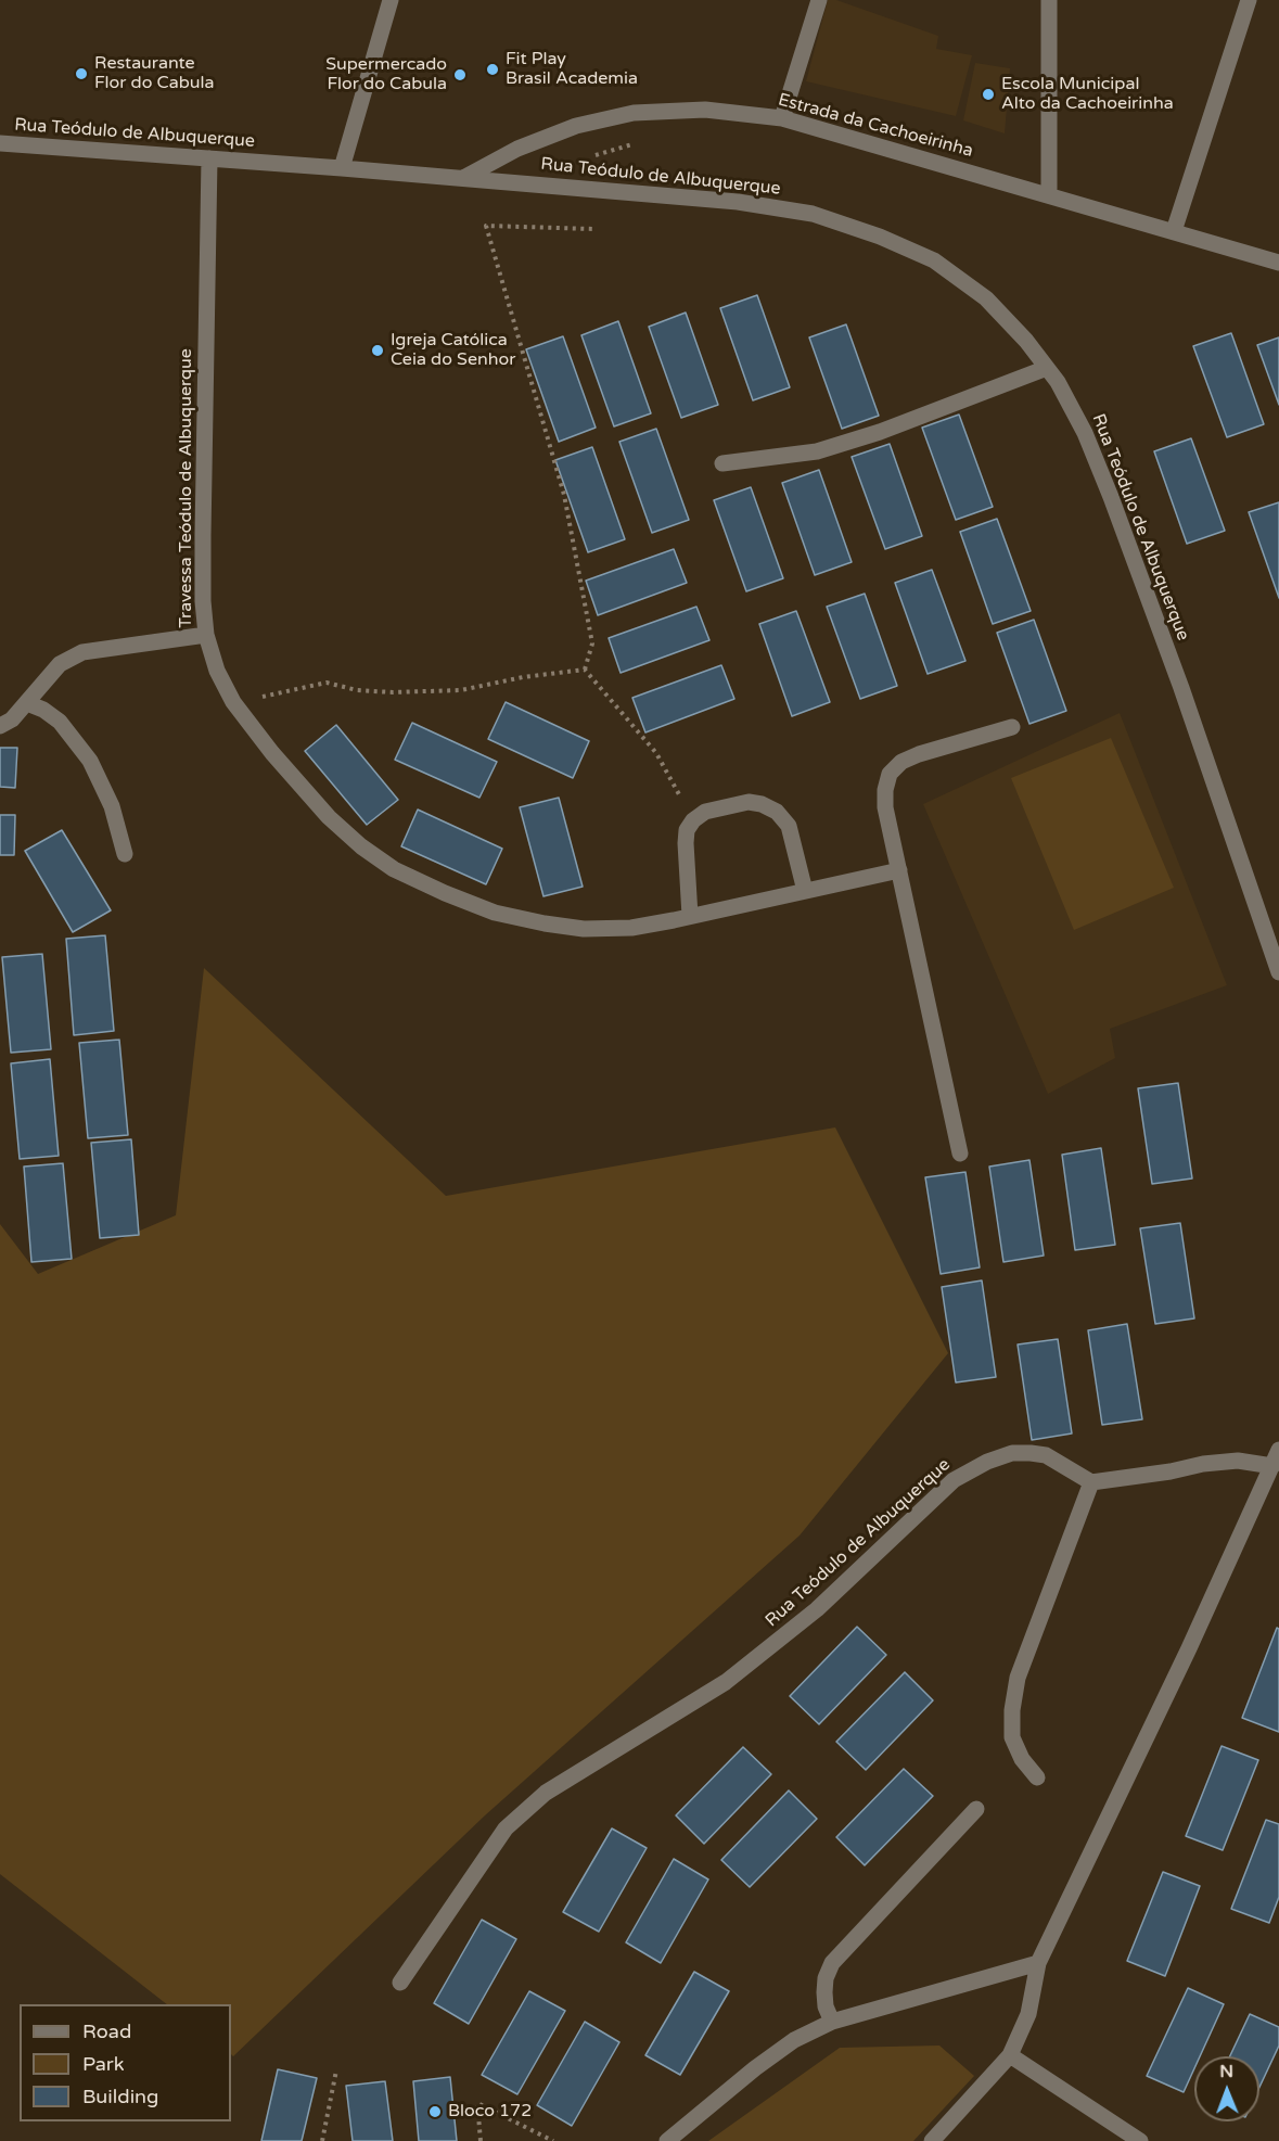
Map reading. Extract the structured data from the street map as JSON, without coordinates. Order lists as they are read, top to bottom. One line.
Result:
{"streets":{"street":["Estrada da Cachoeirinha","Rua Teódulo de Albuquerque","Travessa Teódulo de Albuquerque"]},"crossings":[["Estrada da Cachoeirinha","Rua Teódulo de Albuquerque"],["Rua Teódulo de Albuquerque","Travessa Teódulo de Albuquerque"]],"places":["Fit Play Brasil Academia","Restaurante Flor do Cabula","Supermercado Flor do Cabula","Escola Municipal Alto da Cachoeirinha","Igreja Católica Ceia do Senhor","Bloco 172"],"legend":["Road","Park","Building"],"north":"top"}
